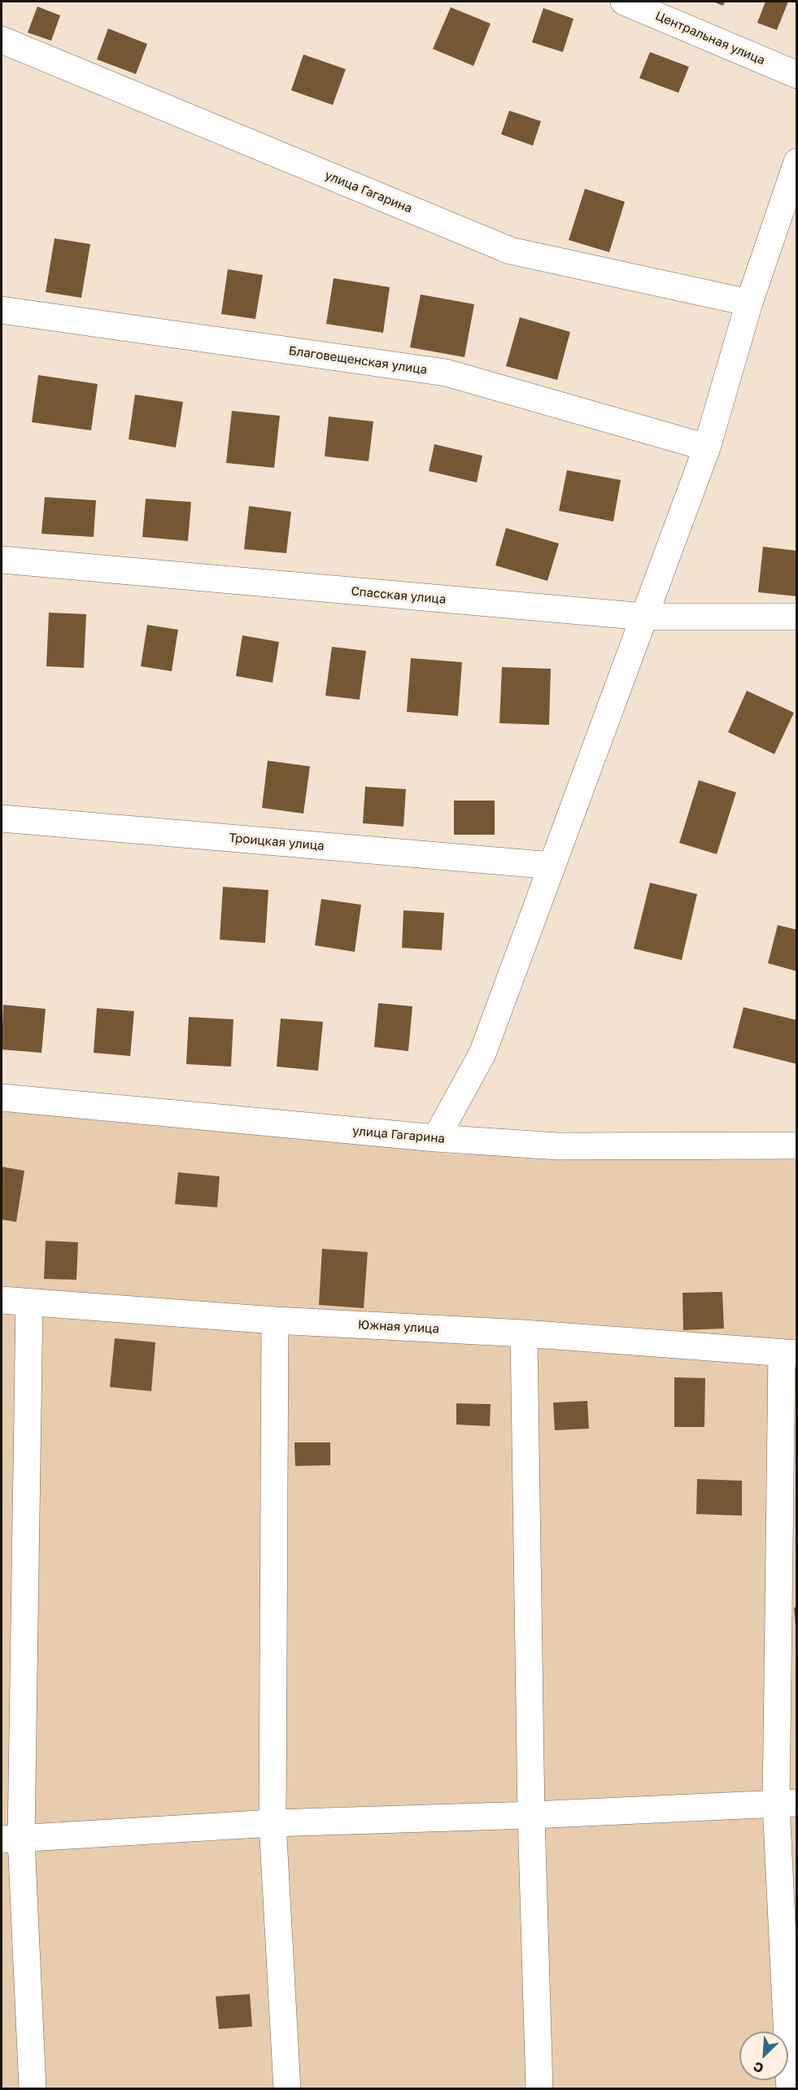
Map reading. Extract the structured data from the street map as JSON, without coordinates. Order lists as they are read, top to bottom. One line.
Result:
{"streets":{"street":["Центральная улица","улица Гагарина","Благовещенская улица","Спасская улица","Троицкая улица","Южная улица"]},"north":"bottom left"}
